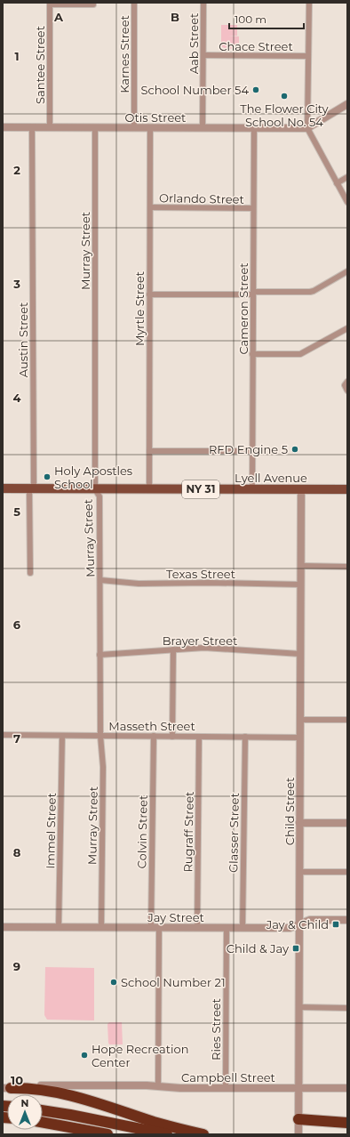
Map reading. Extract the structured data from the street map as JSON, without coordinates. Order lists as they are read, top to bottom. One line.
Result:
{"streets":{"main road":["Lyell Avenue","NY 31"],"street":["Aab Street","Chace Street","Karnes Street","Santee Street","Otis Street","Orlando Street","Murray Street","Myrtle Street","Cameron Street","Austin Street","Texas Street","Brayer Street","Masseth Street","Child Street","Immel Street","Colvin Street","Rugraff Street","Glasser Street","Jay Street","Ries Street","Campbell Street"]},"crossings":[["Aab Street","Chace Street"],["Aab Street","Otis Street"],["Karnes Street","Otis Street"],["Santee Street","Otis Street"],["Otis Street","Murray Street"],["Otis Street","Myrtle Street"],["Otis Street","Cameron Street"],["Otis Street","Austin Street"],["Orlando Street","Myrtle Street"],["Orlando Street","Cameron Street"],["Murray Street","Lyell Avenue"],["Murray Street","Texas Street"],["Murray Street","Brayer Street"],["Murray Street","Masseth Street"],["Murray Street","Jay Street"],["Myrtle Street","Lyell Avenue"],["Cameron Street","Lyell Avenue"],["Austin Street","Lyell Avenue"],["Lyell Avenue","Child Street"],["Texas Street","Child Street"],["Brayer Street","Child Street"],["Masseth Street","Child Street"],["Masseth Street","Immel Street"],["Masseth Street","Colvin Street"],["Masseth Street","Rugraff Street"],["Masseth Street","Glasser Street"],["Child Street","Jay Street"],["Child Street","Campbell Street"],["Immel Street","Jay Street"],["Colvin Street","Jay Street"],["Rugraff Street","Jay Street"],["Glasser Street","Jay Street"],["Jay Street","Ries Street"],["Ries Street","Campbell Street"]],"places":{"other":["School Number 54","The Flower City School No. 54","RFD Engine 5","Holy Apostles School","School Number 21","Hope Recreation Center"],"transit":["Jay & Child","Child & Jay"]},"scale_bar":"100 m","north":"top","grid":{"columns":["A","B"],"rows":["1","2","3","4","5","6","7","8","9","10"]}}
